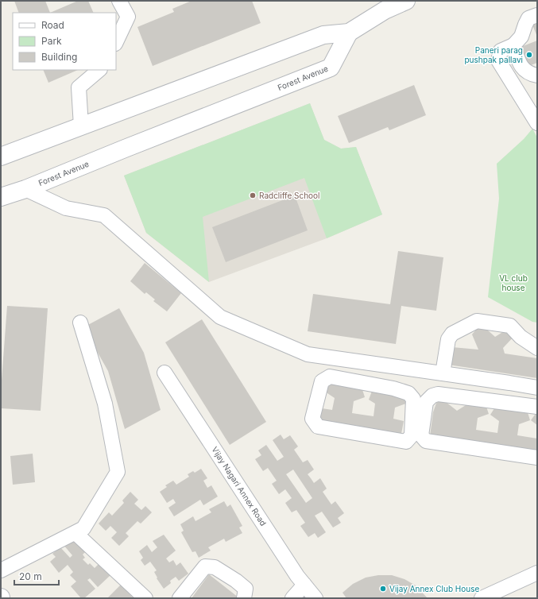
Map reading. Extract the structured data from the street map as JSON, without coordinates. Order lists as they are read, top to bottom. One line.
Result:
{"streets":{"street":["Forest Avenue","Vijay Nagari Annex Road"]},"parks":["VL club house"],"places":["Paneri parag pushpak pallavi","Radcliffe School","Vijay Annex Club House"],"legend":["Road","Park","Building"],"scale_bar":"20 m"}
